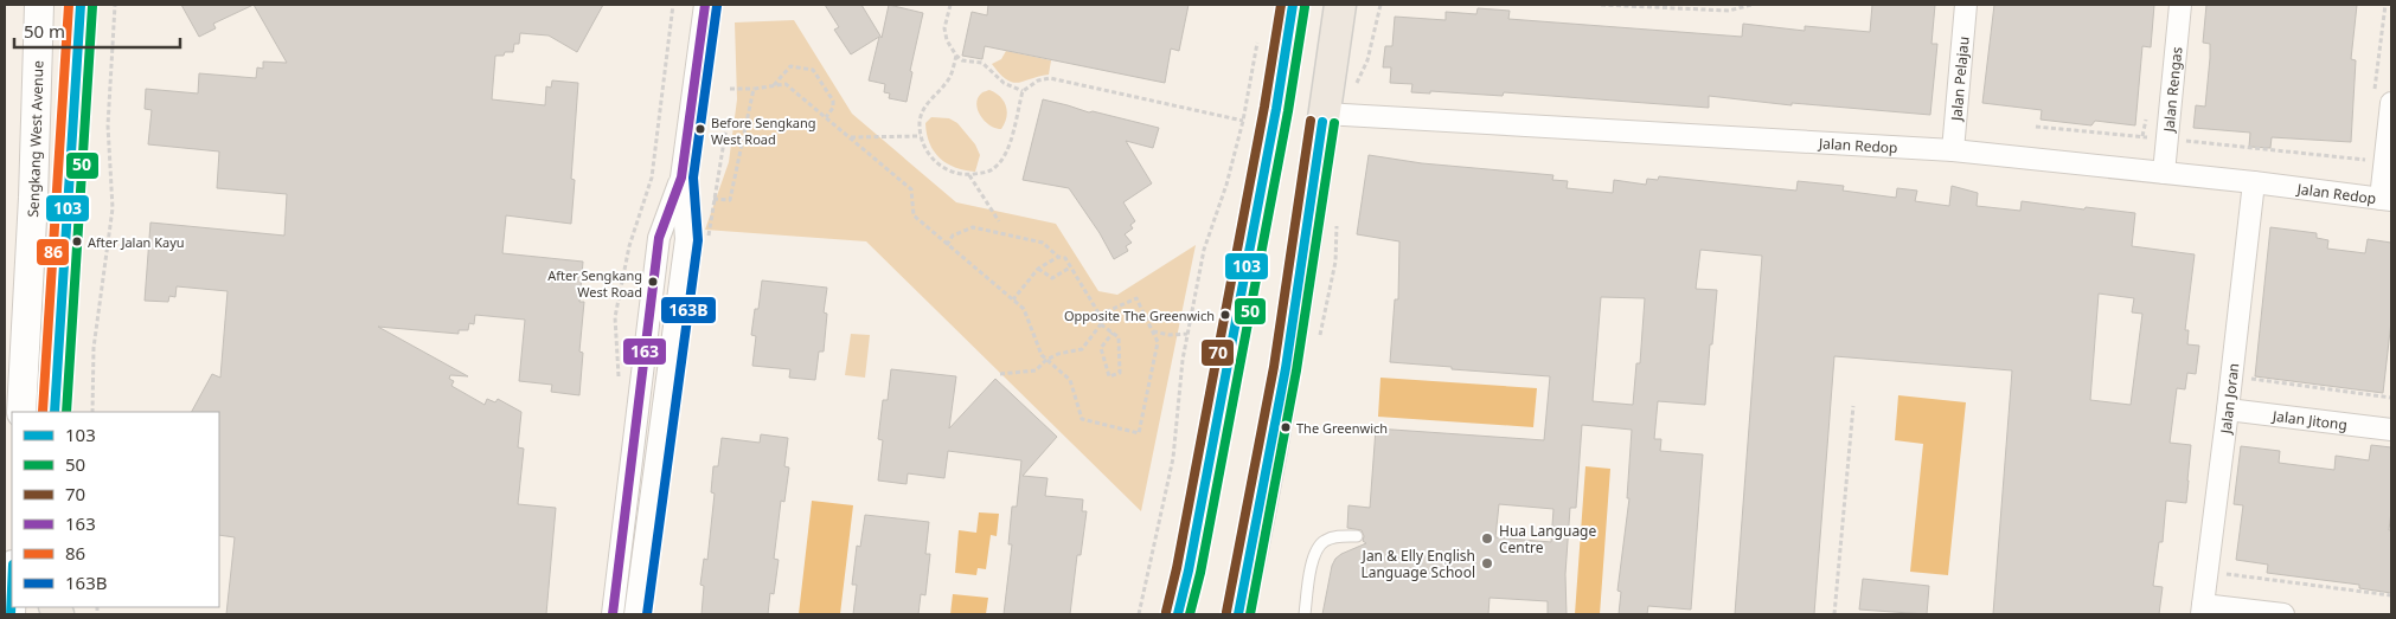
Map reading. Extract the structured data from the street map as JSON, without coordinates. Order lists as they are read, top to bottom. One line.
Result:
{"streets":{"main road":["Sengkang West Avenue"],"street":["Jalan Pelajau","Jalan Rengas","Jalan Redop","Jalan Joran","Jalan Jitong"]},"crossings":[["Jalan Pelajau","Jalan Redop"],["Jalan Rengas","Jalan Redop"],["Jalan Redop","Jalan Joran"],["Jalan Joran","Jalan Jitong"]],"places":["Before Sengkang West Road","After Jalan Kayu","After Sengkang West Road","Opposite The Greenwich","The Greenwich","Hua Language Centre","Jan & Elly English Language School"],"lines":["transit line 103","transit line 70","transit line 163","transit line 86","transit line 50","transit line 163B"],"legend":["103","50","70","163","86","163B"],"scale_bar":"50 m"}
